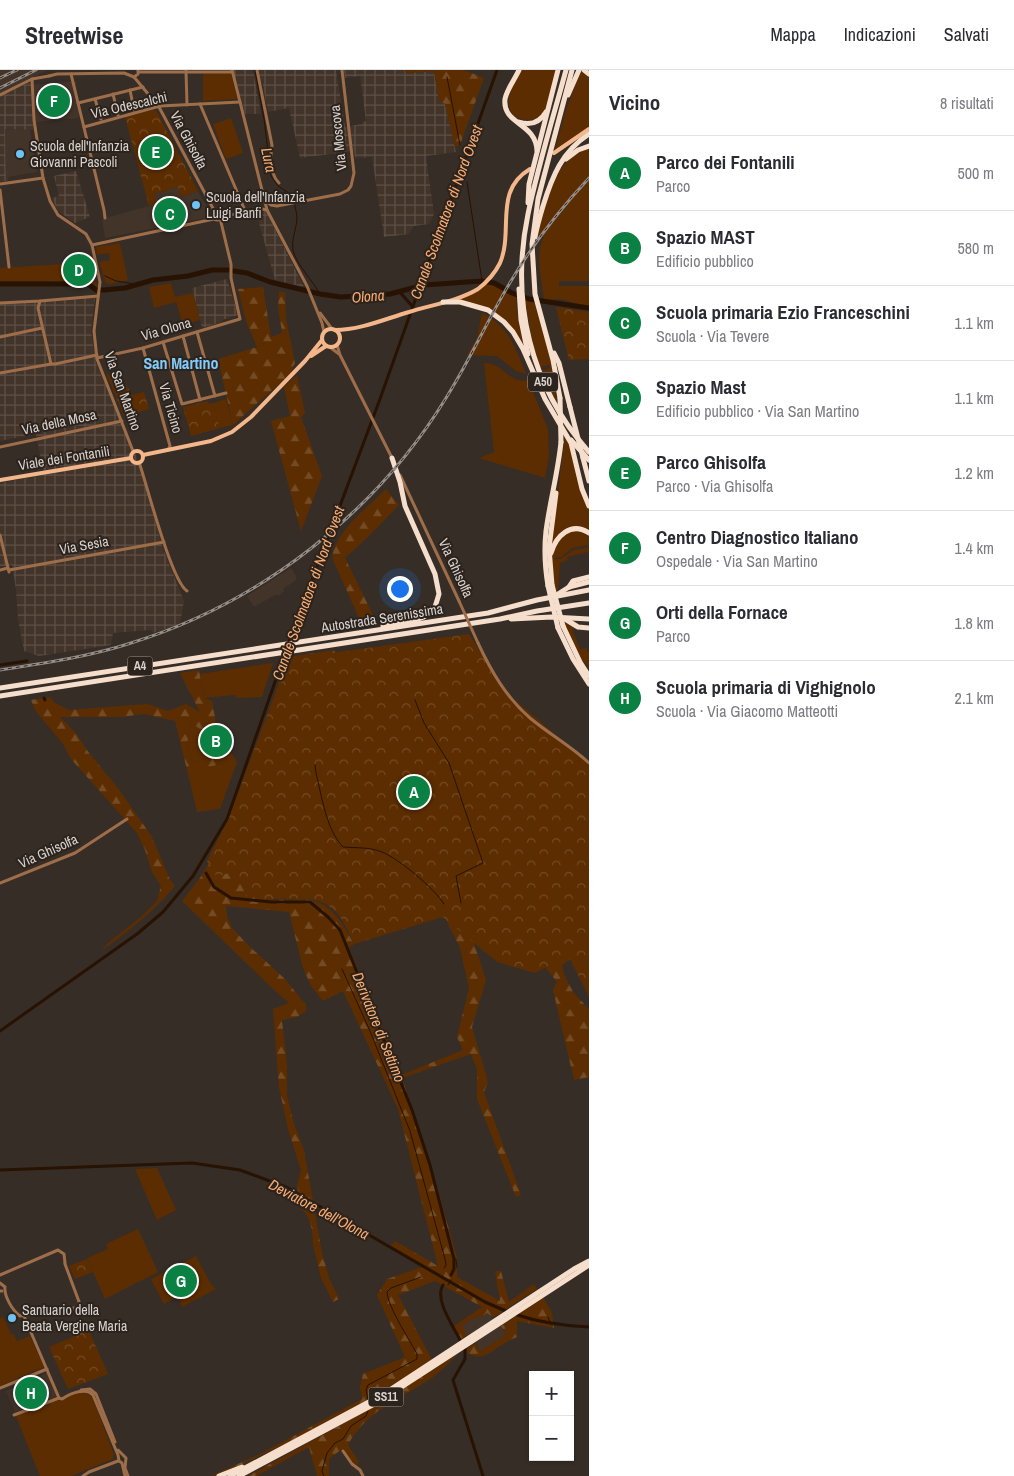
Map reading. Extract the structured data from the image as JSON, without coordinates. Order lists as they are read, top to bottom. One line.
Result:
{"streets":{"highway":["A50","Autostrada Serenissima","A4","SS11"],"main road":["Viale dei Fontanili"],"street":["Via Odescalchi","Via Moscova","Via Ghisolfa","Via Olona","Via San Martino","Via Ticino","Via della Mosa","Via Sesia"]},"crossings":[["Via Odescalchi","Via Ghisolfa"],["Via Ghisolfa","Via Olona"],["Via Olona","Via San Martino"],["Via Olona","Via Ticino"],["Via San Martino","Via della Mosa"],["Via San Martino","Viale dei Fontanili"]],"districts":["San Martino"],"water":["Lura","Canale Scolmatore di Nord Ovest","Olona","Derivatore di Settimo","Deviatore dell'Olona"],"places":["Scuola dell'Infanzia Giovanni Pascoli","Scuola dell'Infanzia Luigi Banfi","Santuario della Beata Vergine Maria"],"page":{"header":"Streetwise","nav":["Mappa","Indicazioni","Salvati"],"heading":["Vicino","8 risultati"],"pins":["F","E","C","D","B","A","G","H"],"list":[{"mark":"A","name":"Parco dei Fontanili","note":"Parco","value":"500 m"},{"mark":"B","name":"Spazio MAST","note":"Edificio pubblico","value":"580 m"},{"mark":"C","name":"Scuola primaria Ezio Franceschini","note":"Scuola · Via Tevere","value":"1.1 km"},{"mark":"D","name":"Spazio Mast","note":"Edificio pubblico · Via San Martino","value":"1.1 km"},{"mark":"E","name":"Parco Ghisolfa","note":"Parco · Via Ghisolfa","value":"1.2 km"},{"mark":"F","name":"Centro Diagnostico Italiano","note":"Ospedale · Via San Martino","value":"1.4 km"},{"mark":"G","name":"Orti della Fornace","note":"Parco","value":"1.8 km"},{"mark":"H","name":"Scuola primaria di Vighignolo","note":"Scuola · Via Giacomo Matteotti","value":"2.1 km"}],"map_buttons":["+","−"]}}
